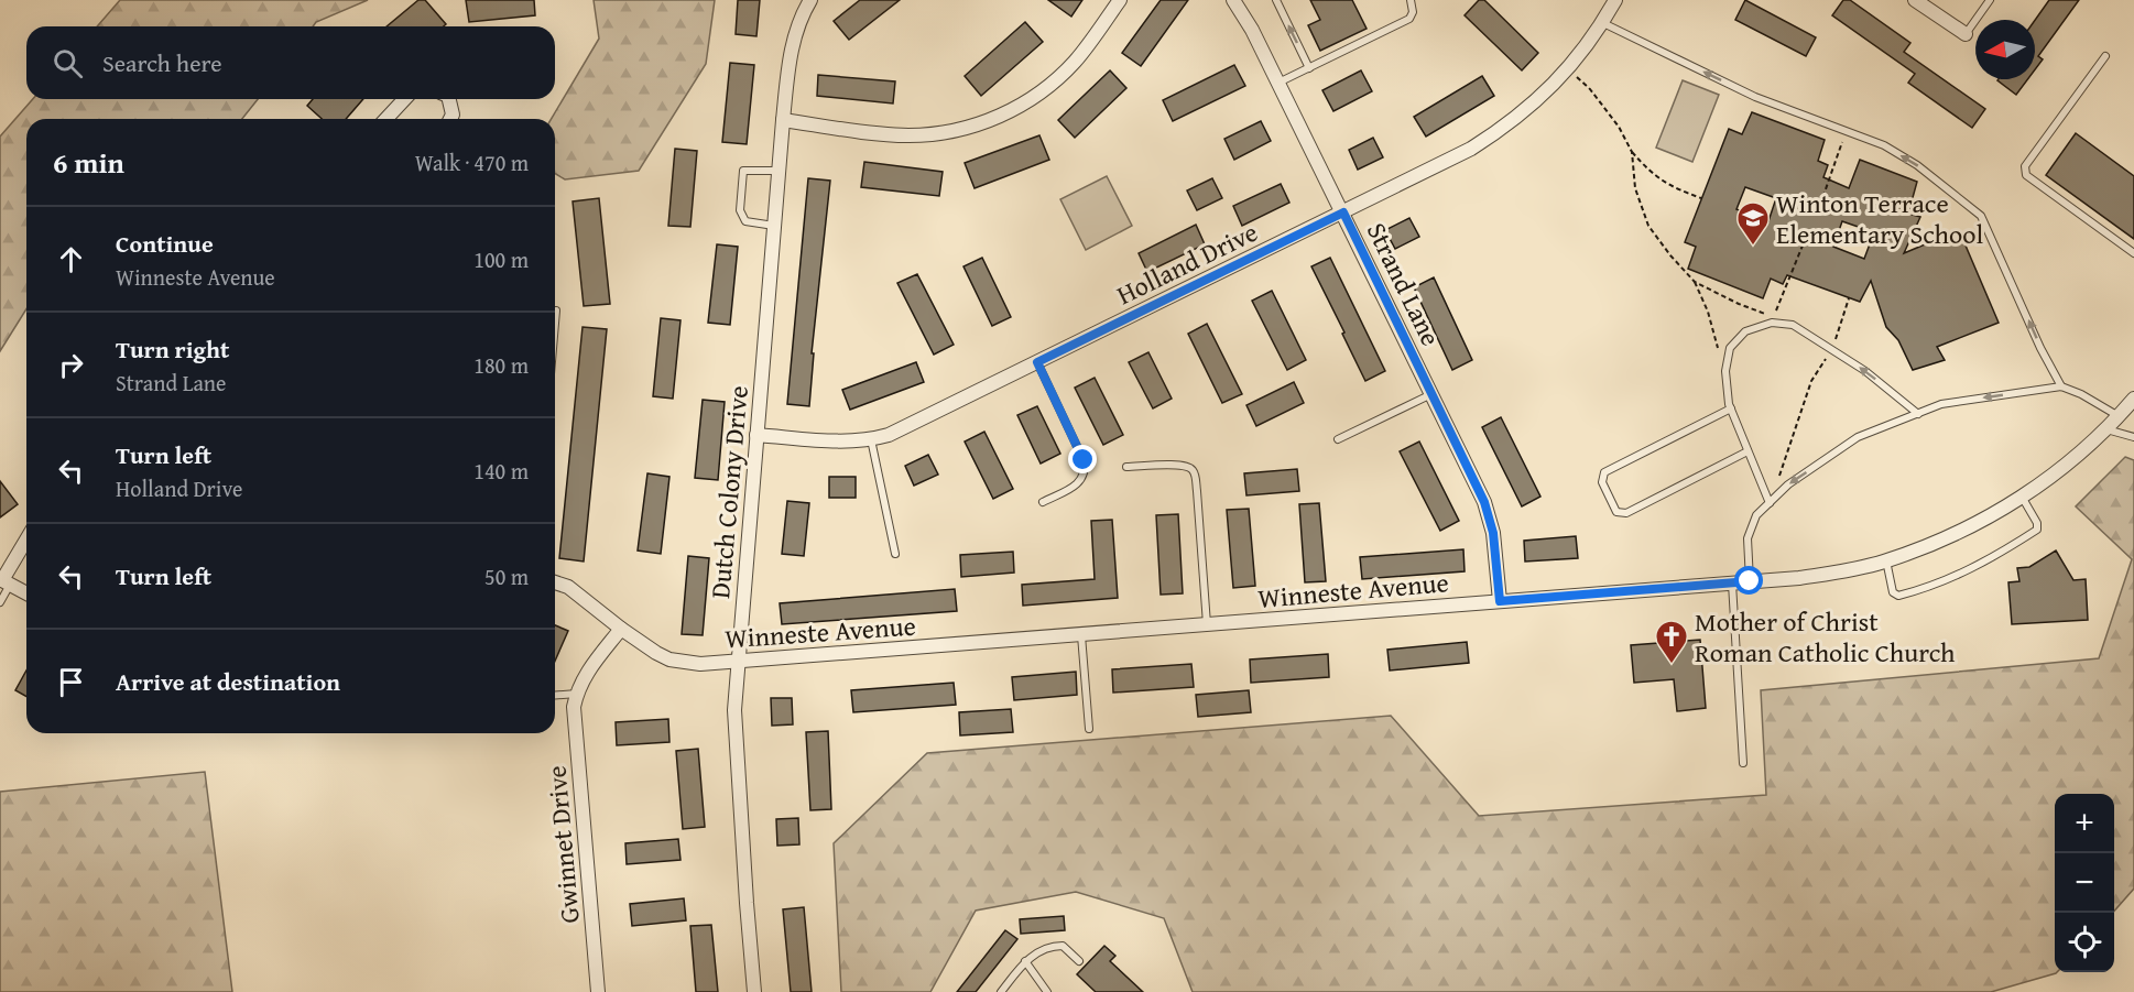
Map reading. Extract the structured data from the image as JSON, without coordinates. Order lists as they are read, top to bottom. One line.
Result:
{"streets":{"street":["Holland Drive","Strand Lane","Dutch Colony Drive","Winneste Avenue","Gwinnet Drive"]},"crossings":[["Holland Drive","Strand Lane"],["Holland Drive","Dutch Colony Drive"],["Strand Lane","Winneste Avenue"],["Dutch Colony Drive","Winneste Avenue"],["Winneste Avenue","Gwinnet Drive"]],"places":{"school or university":["Winton Terrace Elementary School"],"church":["Mother of Christ Roman Catholic Church"]},"north":"left","page":{"search":"Search here","heading":["6 min","Walk · 470 m"],"list":[["Continue","Winneste Avenue","100 m"],["Turn right","Strand Lane","180 m"],["Turn left","Holland Drive","140 m"],["Turn left","50 m"],"Arrive at destination"],"map_buttons":["+","−"]}}
